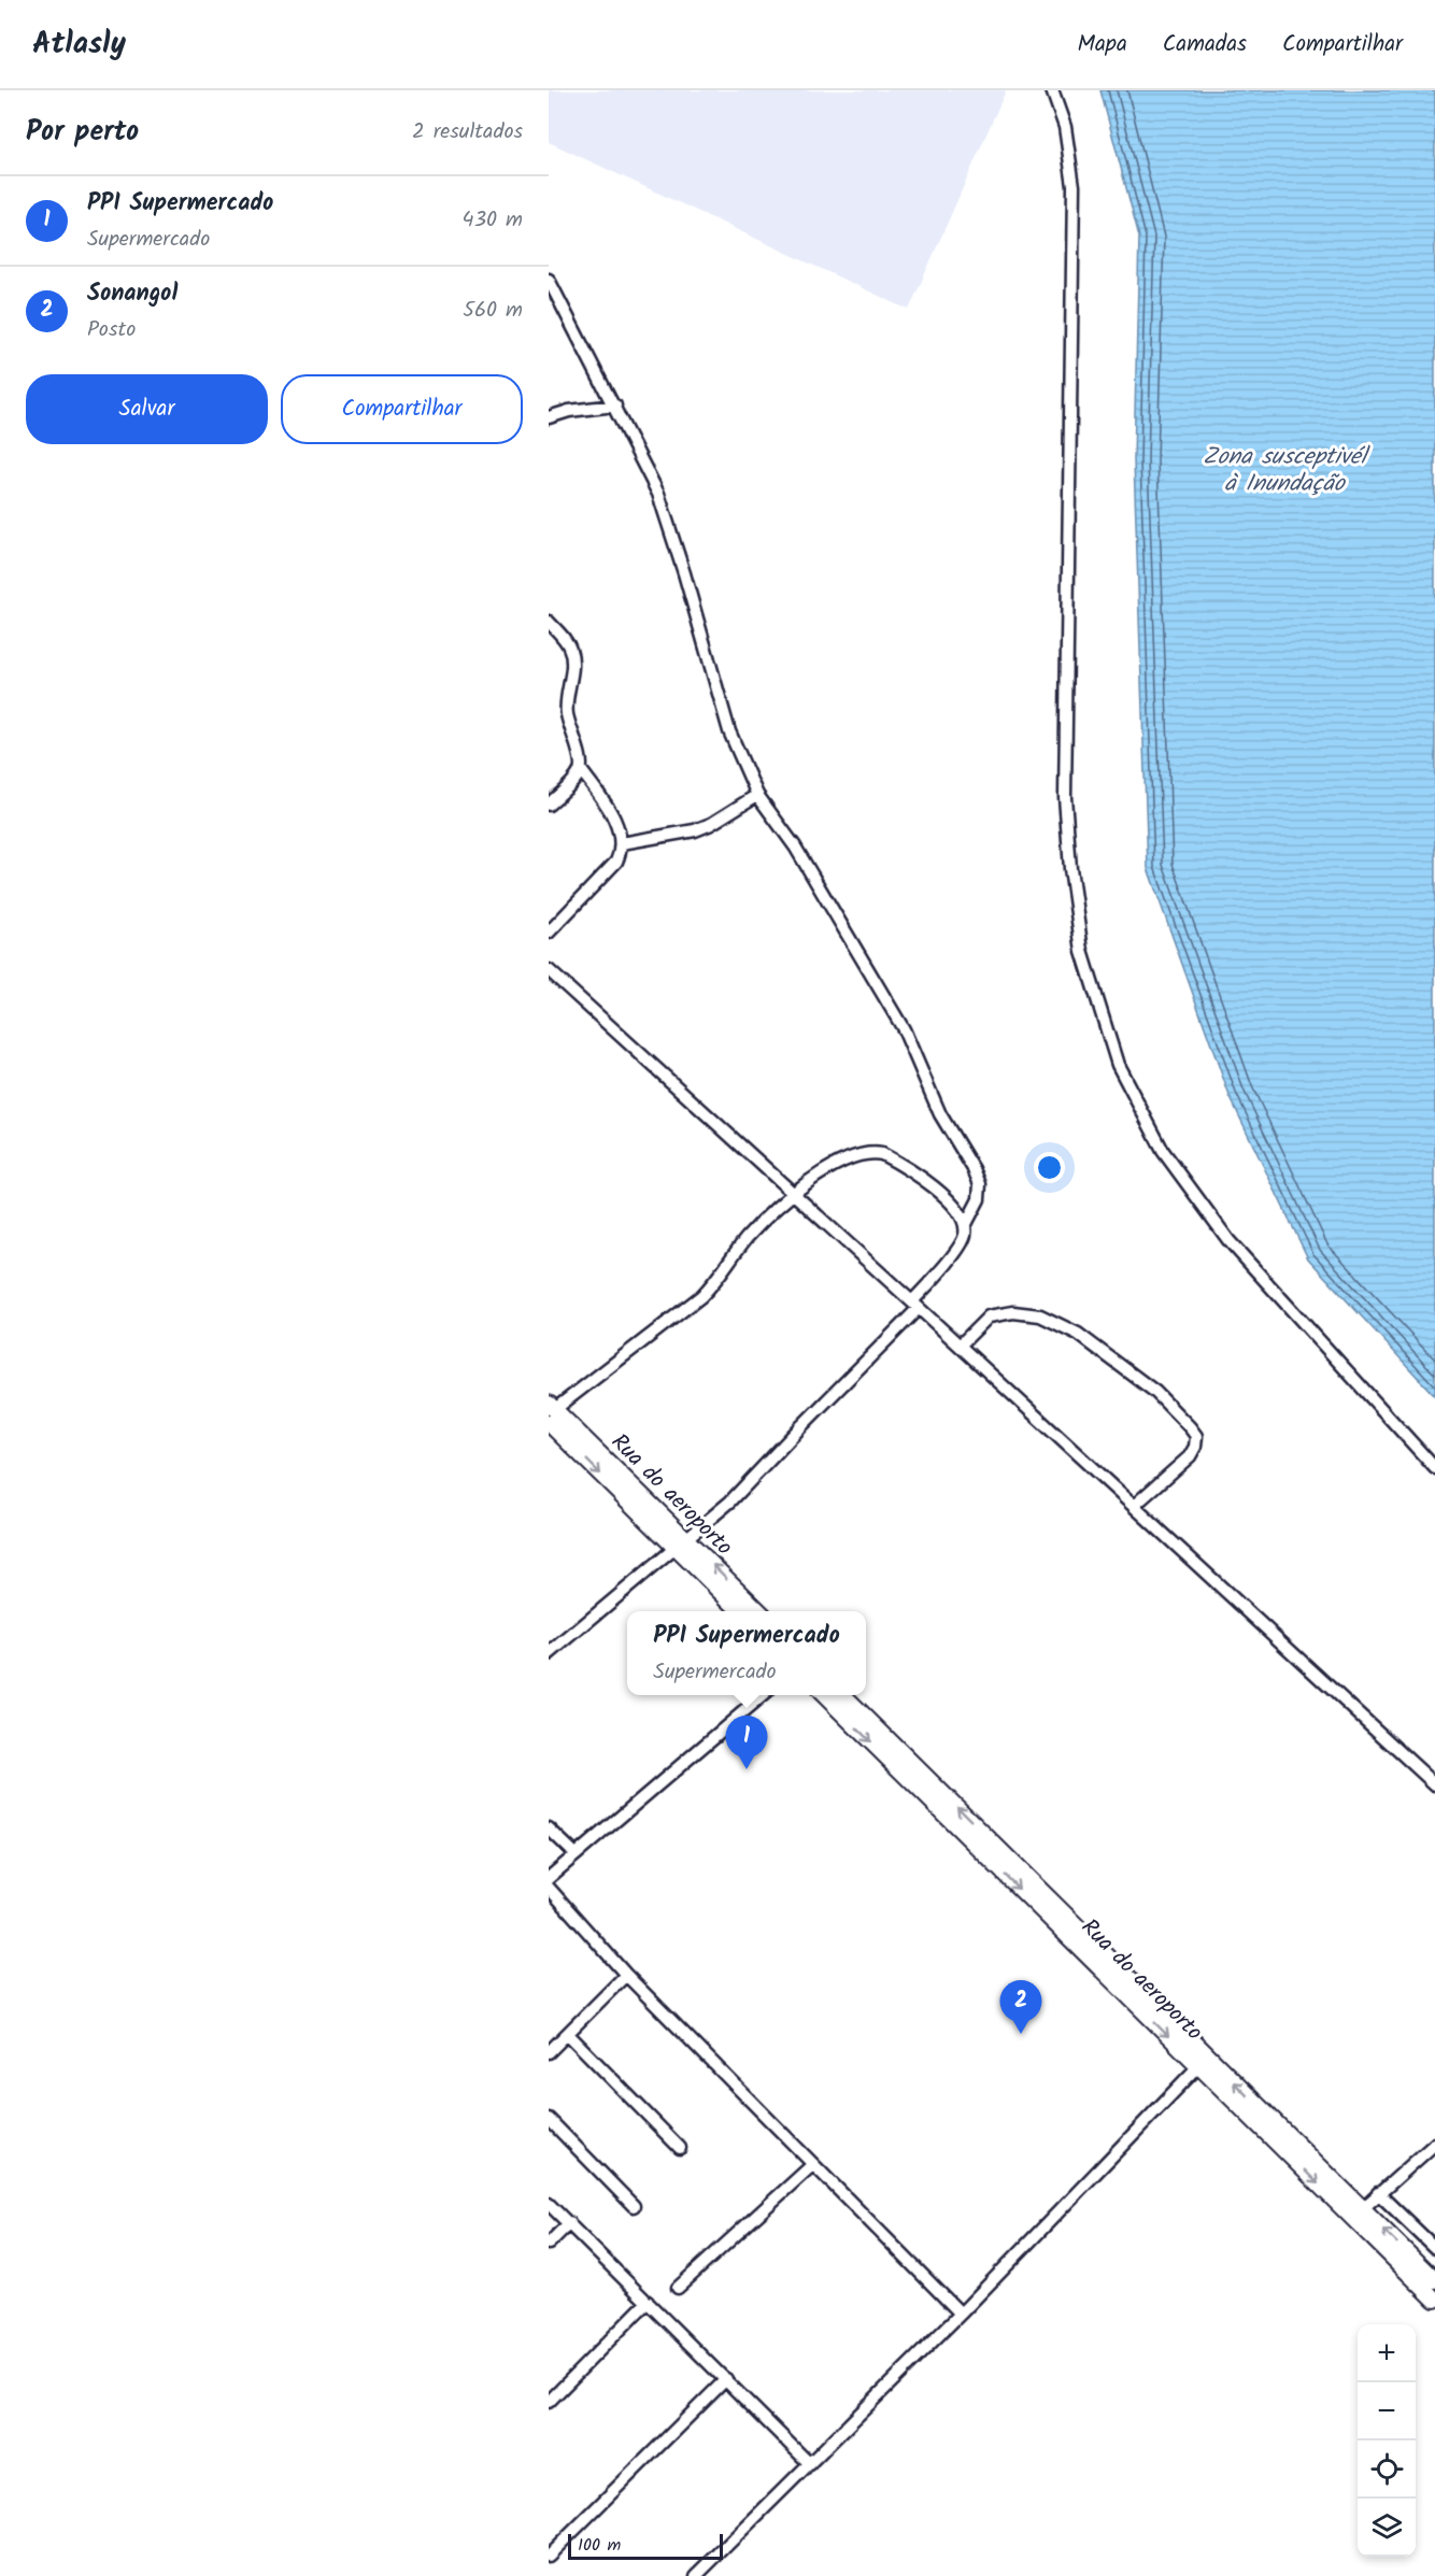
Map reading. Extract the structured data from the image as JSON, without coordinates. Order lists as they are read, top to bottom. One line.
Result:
{"streets":{"main road":["Rua do aeroporto"]},"water":["Zona susceptivél à Inundação"],"scale_bar":"100 m","page":{"header":"Atlasly","nav":["Mapa","Camadas","Compartilhar"],"heading":["Por perto","2 resultados"],"list":[{"mark":"1","name":"PPI Supermercado","note":"Supermercado","value":"430 m"},{"mark":"2","name":"Sonangol","note":"Posto","value":"560 m"}],"buttons":["Salvar","Compartilhar"],"popup":["PPI Supermercado","Supermercado"],"pins":["1","2"],"map_buttons":["+","−"],"scale":"100 m"}}
